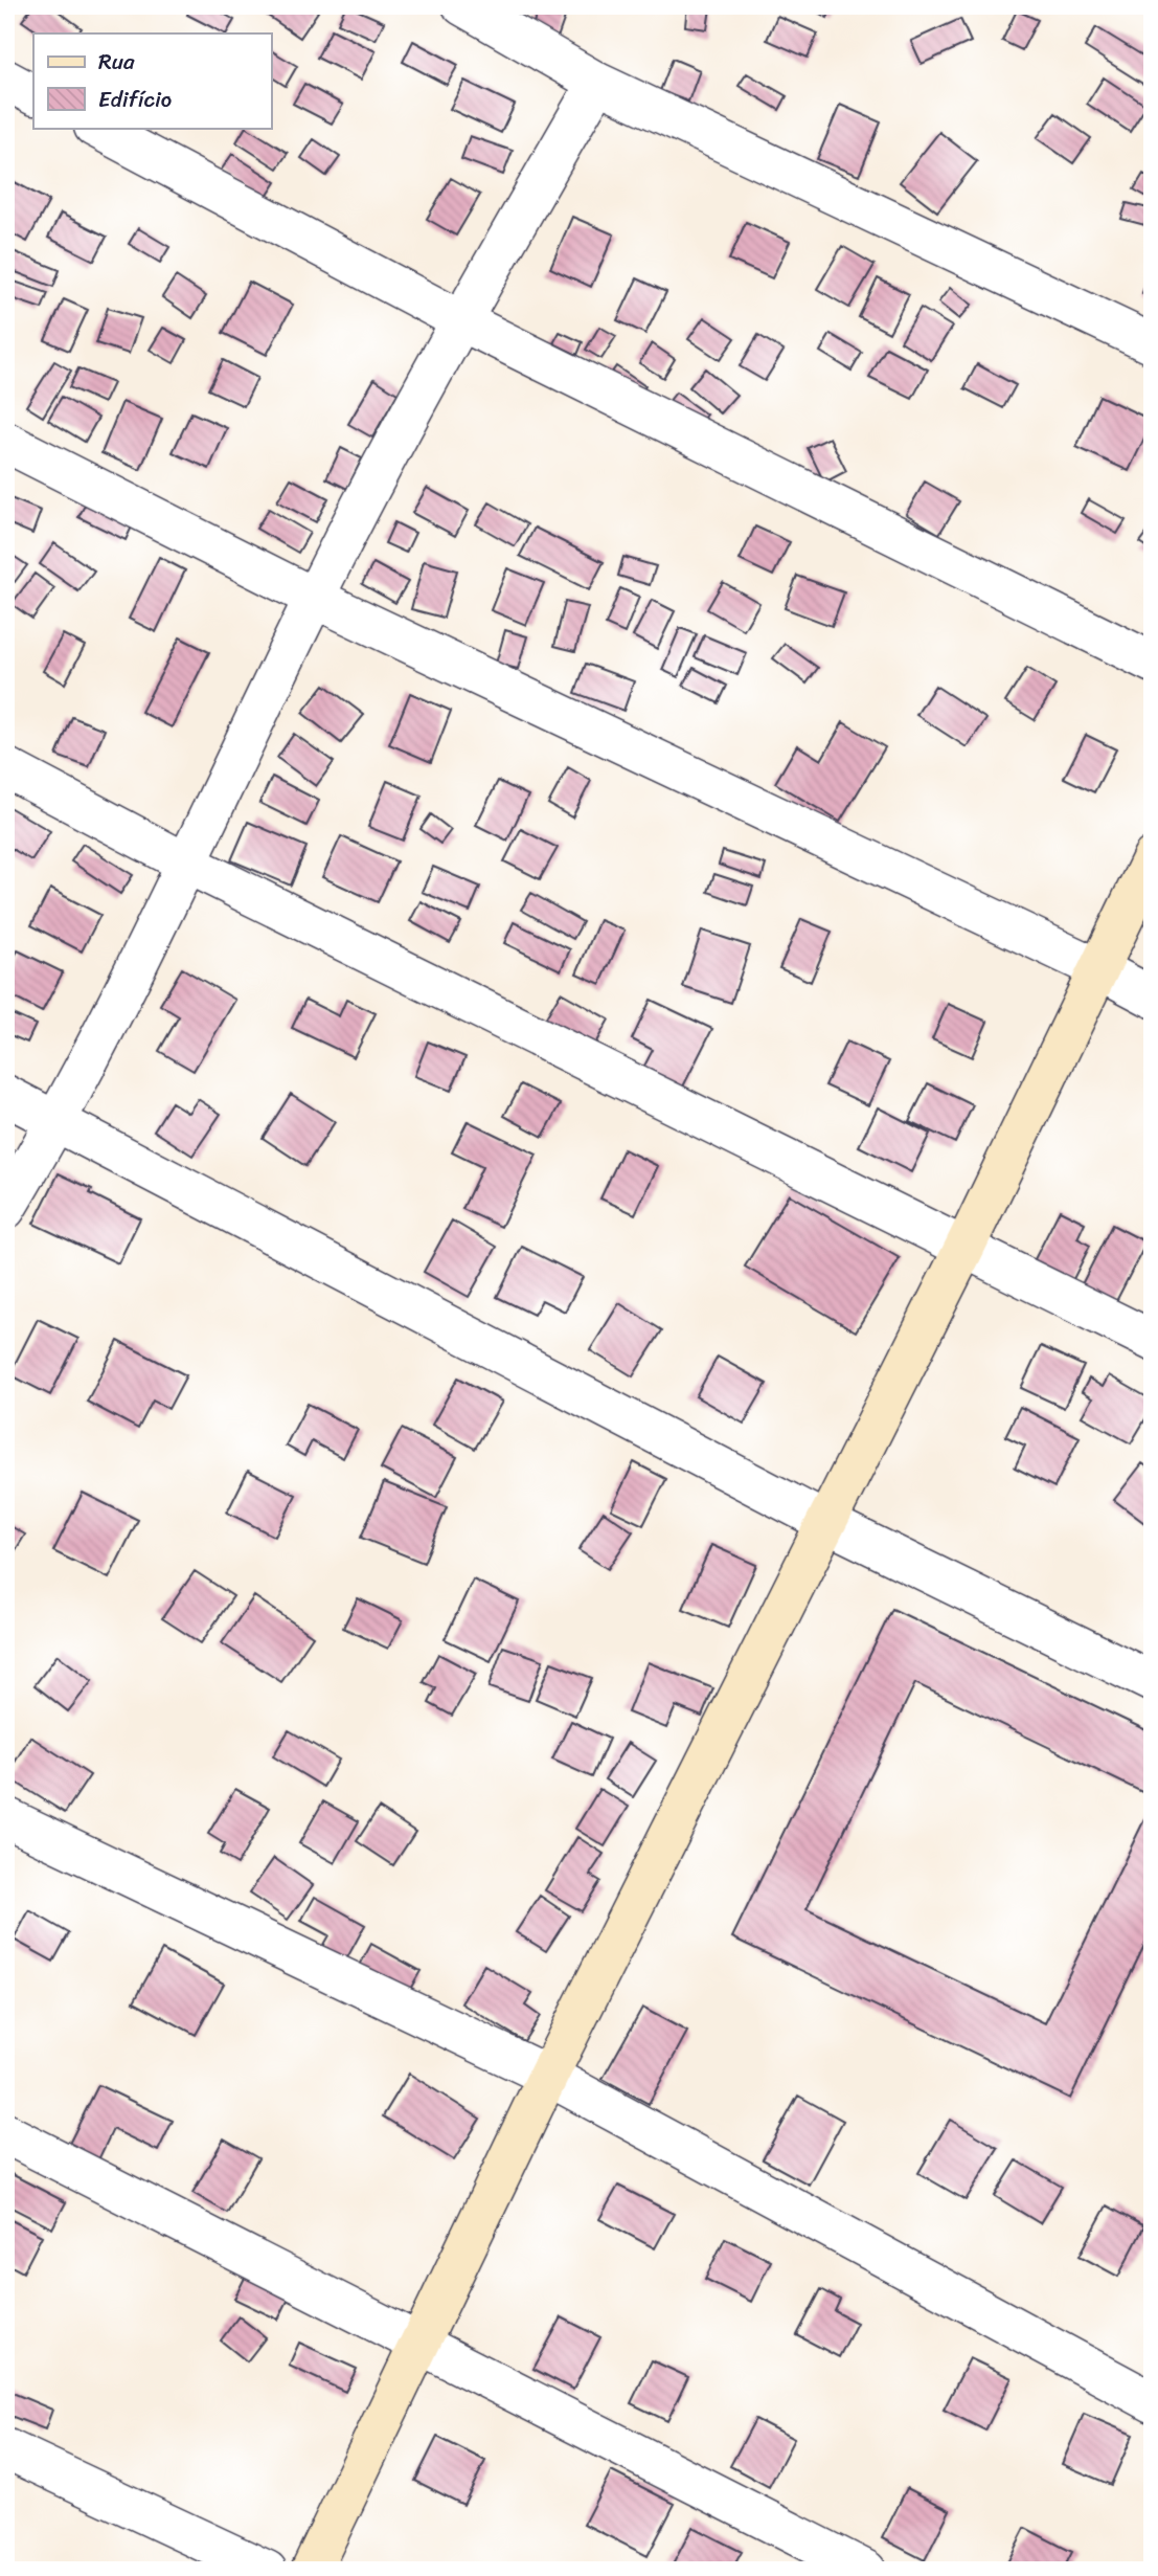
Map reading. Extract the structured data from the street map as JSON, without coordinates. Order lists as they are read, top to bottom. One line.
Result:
{"legend":["Rua","Edifício"]}
